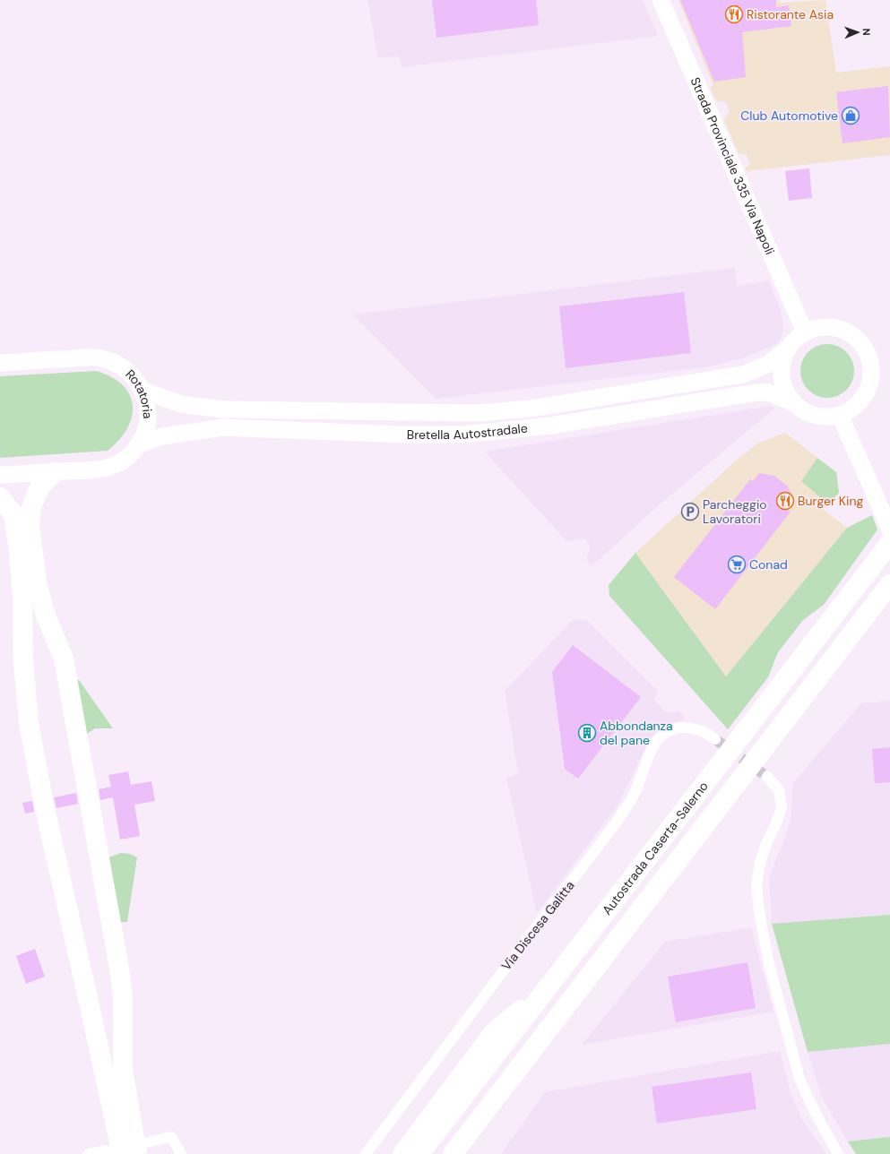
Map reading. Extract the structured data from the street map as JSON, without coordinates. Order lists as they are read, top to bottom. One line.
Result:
{"streets":{"highway":["Autostrada Caserta-Salerno"],"main road":["Strada Provinciale 335 Via Napoli","Rotatoria","Bretella Autostradale"],"street":["Via Discesa Galitta"]},"crossings":[["Strada Provinciale 335 Via Napoli","Bretella Autostradale"],["Rotatoria","Bretella Autostradale"]],"places":{"restaurant":["Ristorante Asia","Burger King"],"shop":["Club Automotive"],"parking":["Parcheggio Lavoratori"],"supermarket":["Conad"],"building":["Abbondanza del pane"]},"north":"right"}
